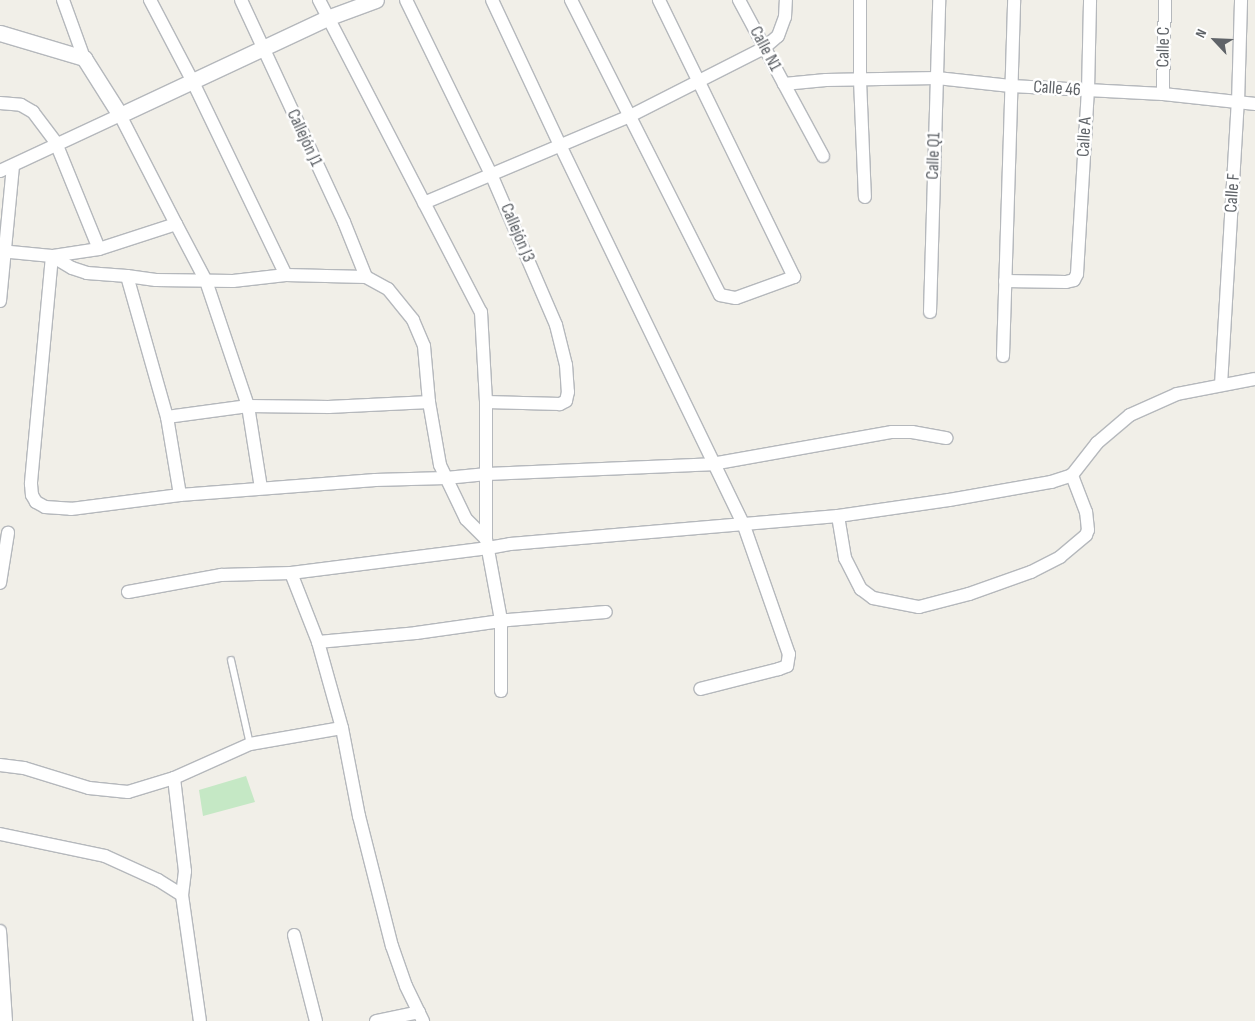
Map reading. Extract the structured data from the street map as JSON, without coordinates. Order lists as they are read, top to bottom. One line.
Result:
{"streets":{"street":["Calle C","Calle N1","Calle 46","Calle A","Callejón J1","Calle Q1","Calle F","Callejón J3"]},"crossings":[["Calle C","Calle 46"],["Calle N1","Calle 46"],["Calle 46","Calle A"],["Calle 46","Calle Q1"],["Calle 46","Calle F"]],"north":"top left"}
